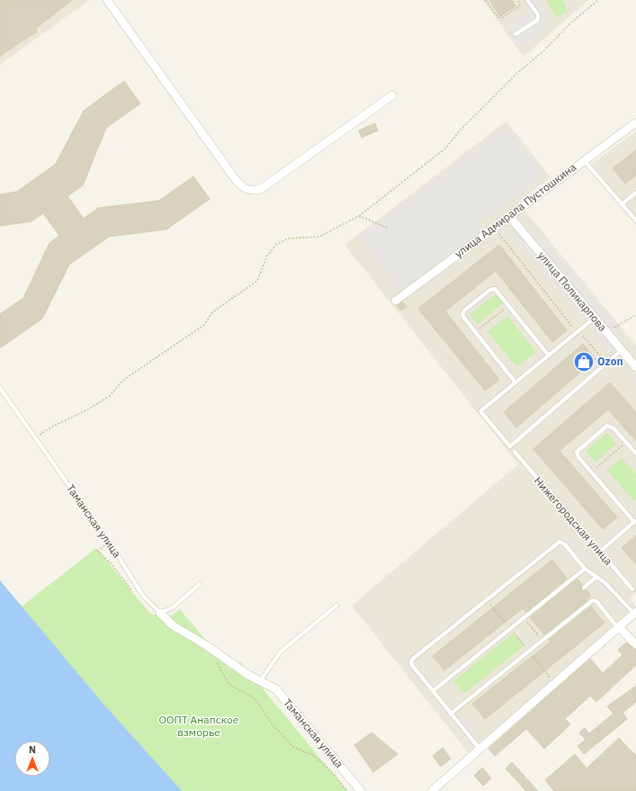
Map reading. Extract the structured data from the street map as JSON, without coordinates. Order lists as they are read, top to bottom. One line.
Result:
{"streets":{"street":["улица Адмирала Пустошкина","улица Поликарпова","Таманская улица"],"lane":["Нижегородская улица"]},"crossings":[["улица Адмирала Пустошкина","улица Поликарпова"]],"parks":["ООПТ Анапское взморье"],"places":{"shop":["Ozon"]},"north":"top"}
